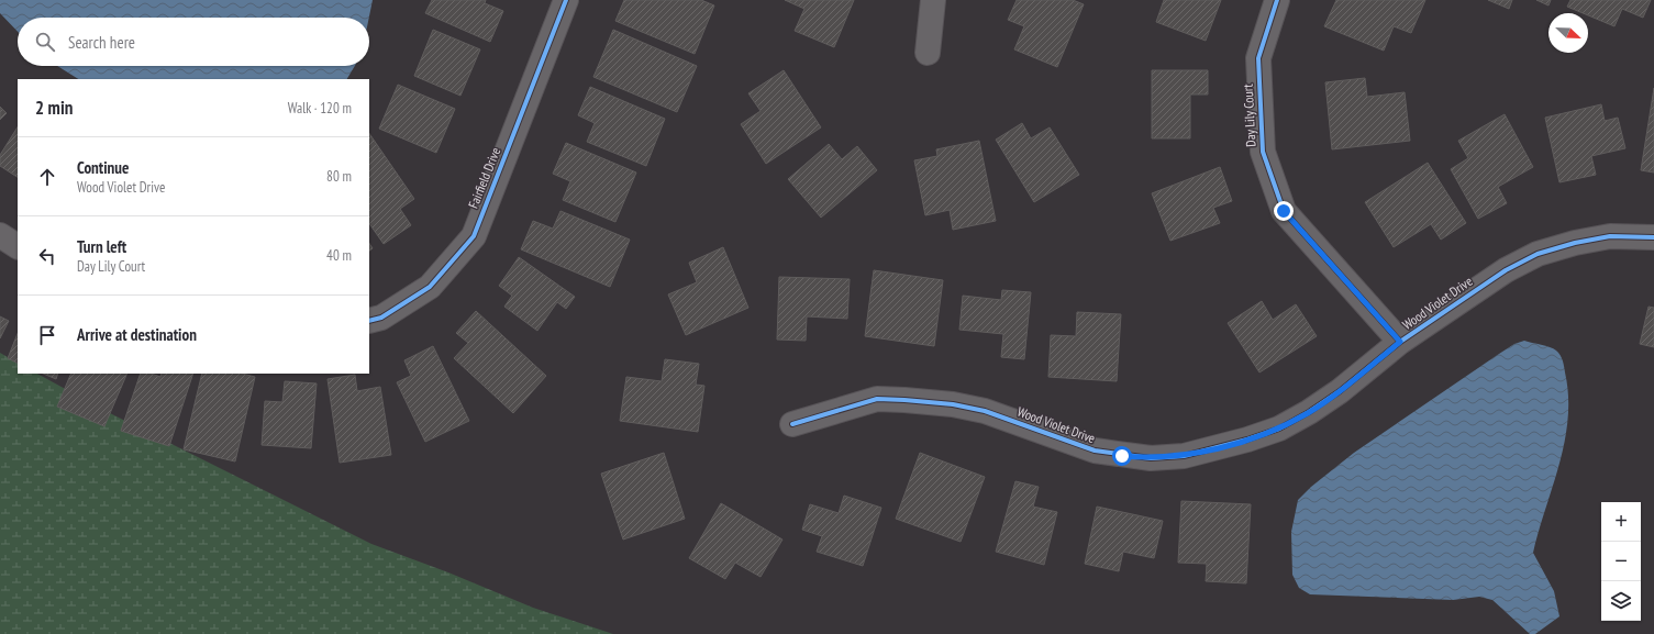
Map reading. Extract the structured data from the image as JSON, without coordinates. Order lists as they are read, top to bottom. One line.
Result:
{"streets":{"street":["Day Lily Court","Fairfield Drive","Wood Violet Drive"]},"crossings":[["Day Lily Court","Wood Violet Drive"]],"north":"bottom right","page":{"search":"Search here","heading":["2 min","Walk · 120 m"],"list":[["Continue","Wood Violet Drive","80 m"],["Turn left","Day Lily Court","40 m"],"Arrive at destination"],"map_buttons":["+","−"]}}
